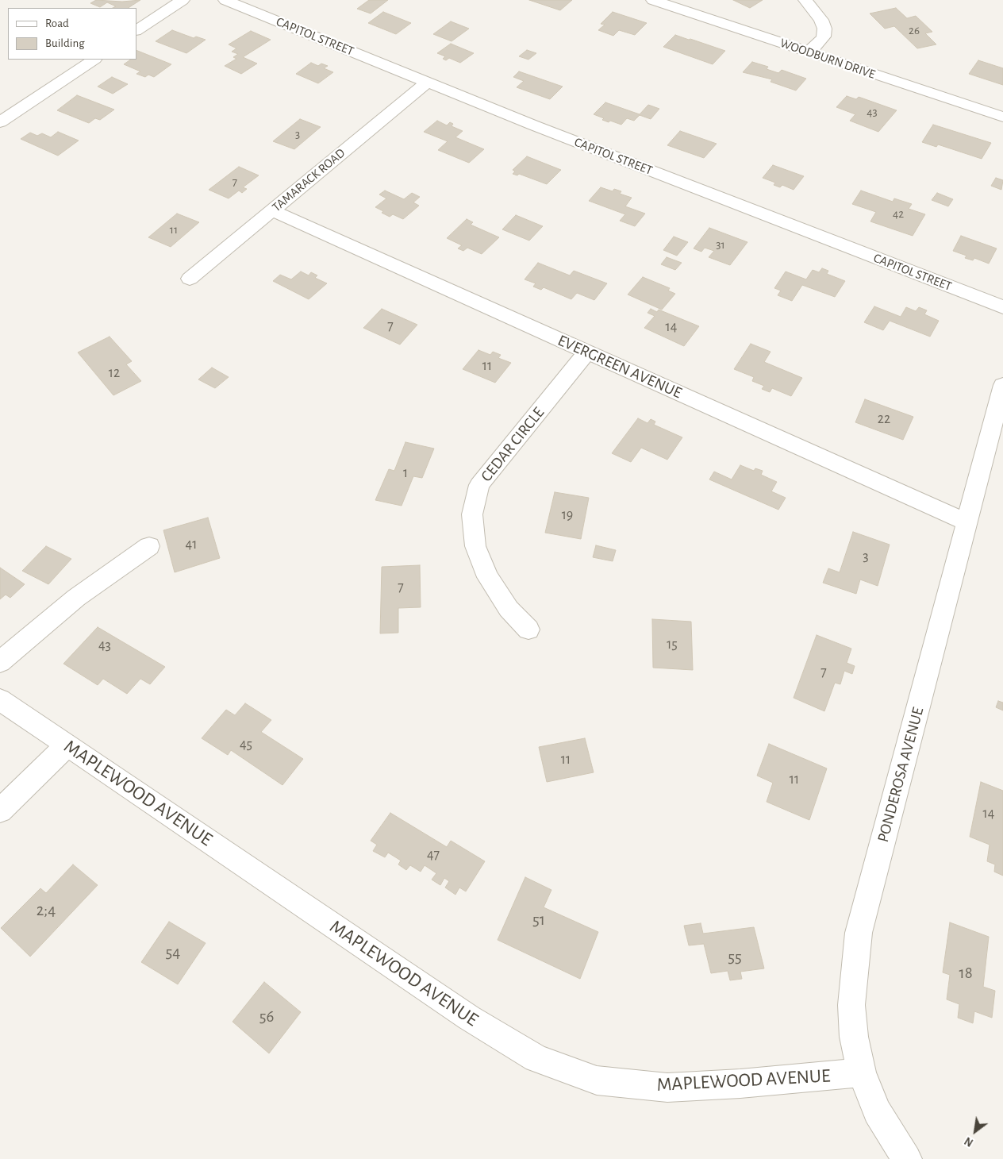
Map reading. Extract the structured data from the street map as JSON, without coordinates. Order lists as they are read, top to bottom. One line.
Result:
{"streets":{"street":["CAPITOL STREET","WOODBURN DRIVE","TAMARACK ROAD","EVERGREEN AVENUE","CEDAR CIRCLE","PONDEROSA AVENUE","MAPLEWOOD AVENUE"]},"crossings":[["CAPITOL STREET","TAMARACK ROAD"],["TAMARACK ROAD","EVERGREEN AVENUE"],["EVERGREEN AVENUE","CEDAR CIRCLE"],["EVERGREEN AVENUE","PONDEROSA AVENUE"],["PONDEROSA AVENUE","MAPLEWOOD AVENUE"]],"house_numbers":["26","43","3","7","42","11","31","7","14","11","12","22","1","19","41","3","7","15","43","7","45","11","11","14","47","2;4","51","54","55","18","56"],"legend":["Road","Building"],"north":"bottom left"}
